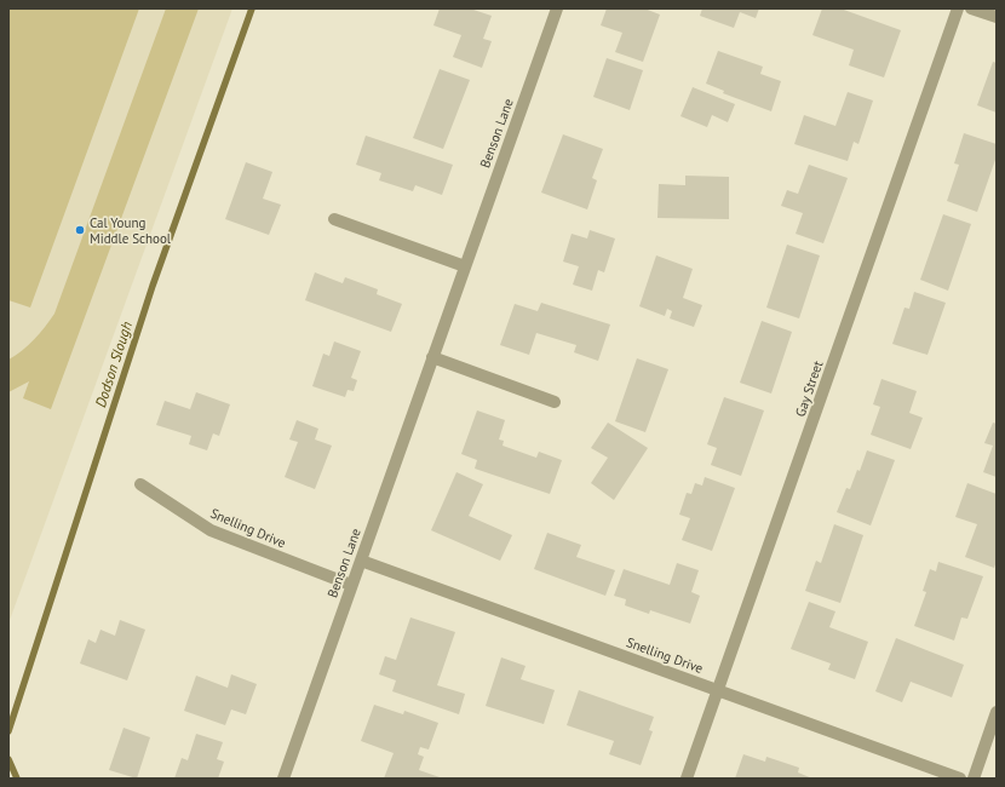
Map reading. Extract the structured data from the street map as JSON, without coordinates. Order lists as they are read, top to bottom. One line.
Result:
{"streets":{"street":["Benson Lane","Gay Street","Snelling Drive"]},"crossings":[["Benson Lane","Snelling Drive"],["Gay Street","Snelling Drive"]],"water":["Dodson Slough"],"places":["Cal Young Middle School"]}
